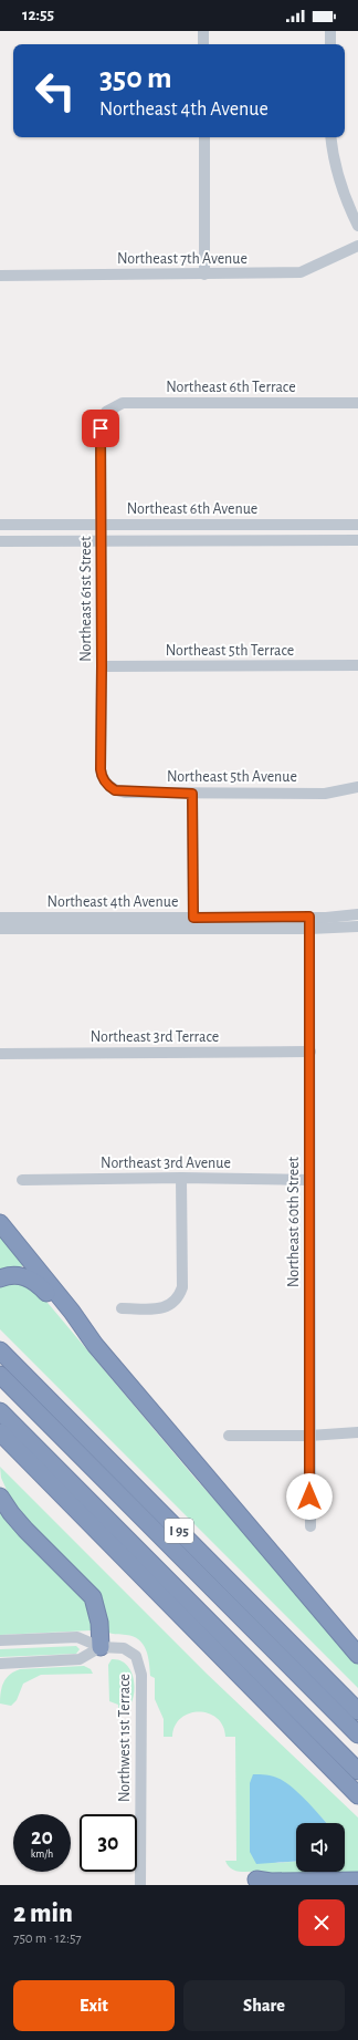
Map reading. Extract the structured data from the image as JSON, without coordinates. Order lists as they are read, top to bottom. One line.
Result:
{"streets":{"highway":["I 95"],"street":["Northeast 7th Avenue","Northeast 6th Terrace","Northeast 6th Avenue","Northeast 61st Street","Northeast 5th Terrace","Northeast 5th Avenue","Northeast 4th Avenue","Northeast 3rd Terrace","Northeast 3rd Avenue","Northeast 60th Street","Northwest 1st Terrace"]},"crossings":[["Northeast 6th Terrace","Northeast 61st Street"],["Northeast 6th Avenue","Northeast 61st Street"],["Northeast 61st Street","Northeast 5th Terrace"],["Northeast 61st Street","Northeast 5th Avenue"],["Northeast 4th Avenue","Northeast 60th Street"],["Northeast 3rd Terrace","Northeast 60th Street"],["Northeast 3rd Avenue","Northeast 60th Street"]],"page":{"status":"12:55","turn":["350 m","Northeast 4th Avenue"],"speed":"20 km/h","limit":"30","heading":["2 min","750 m · 12:57"],"buttons":["Exit","Share"]}}
